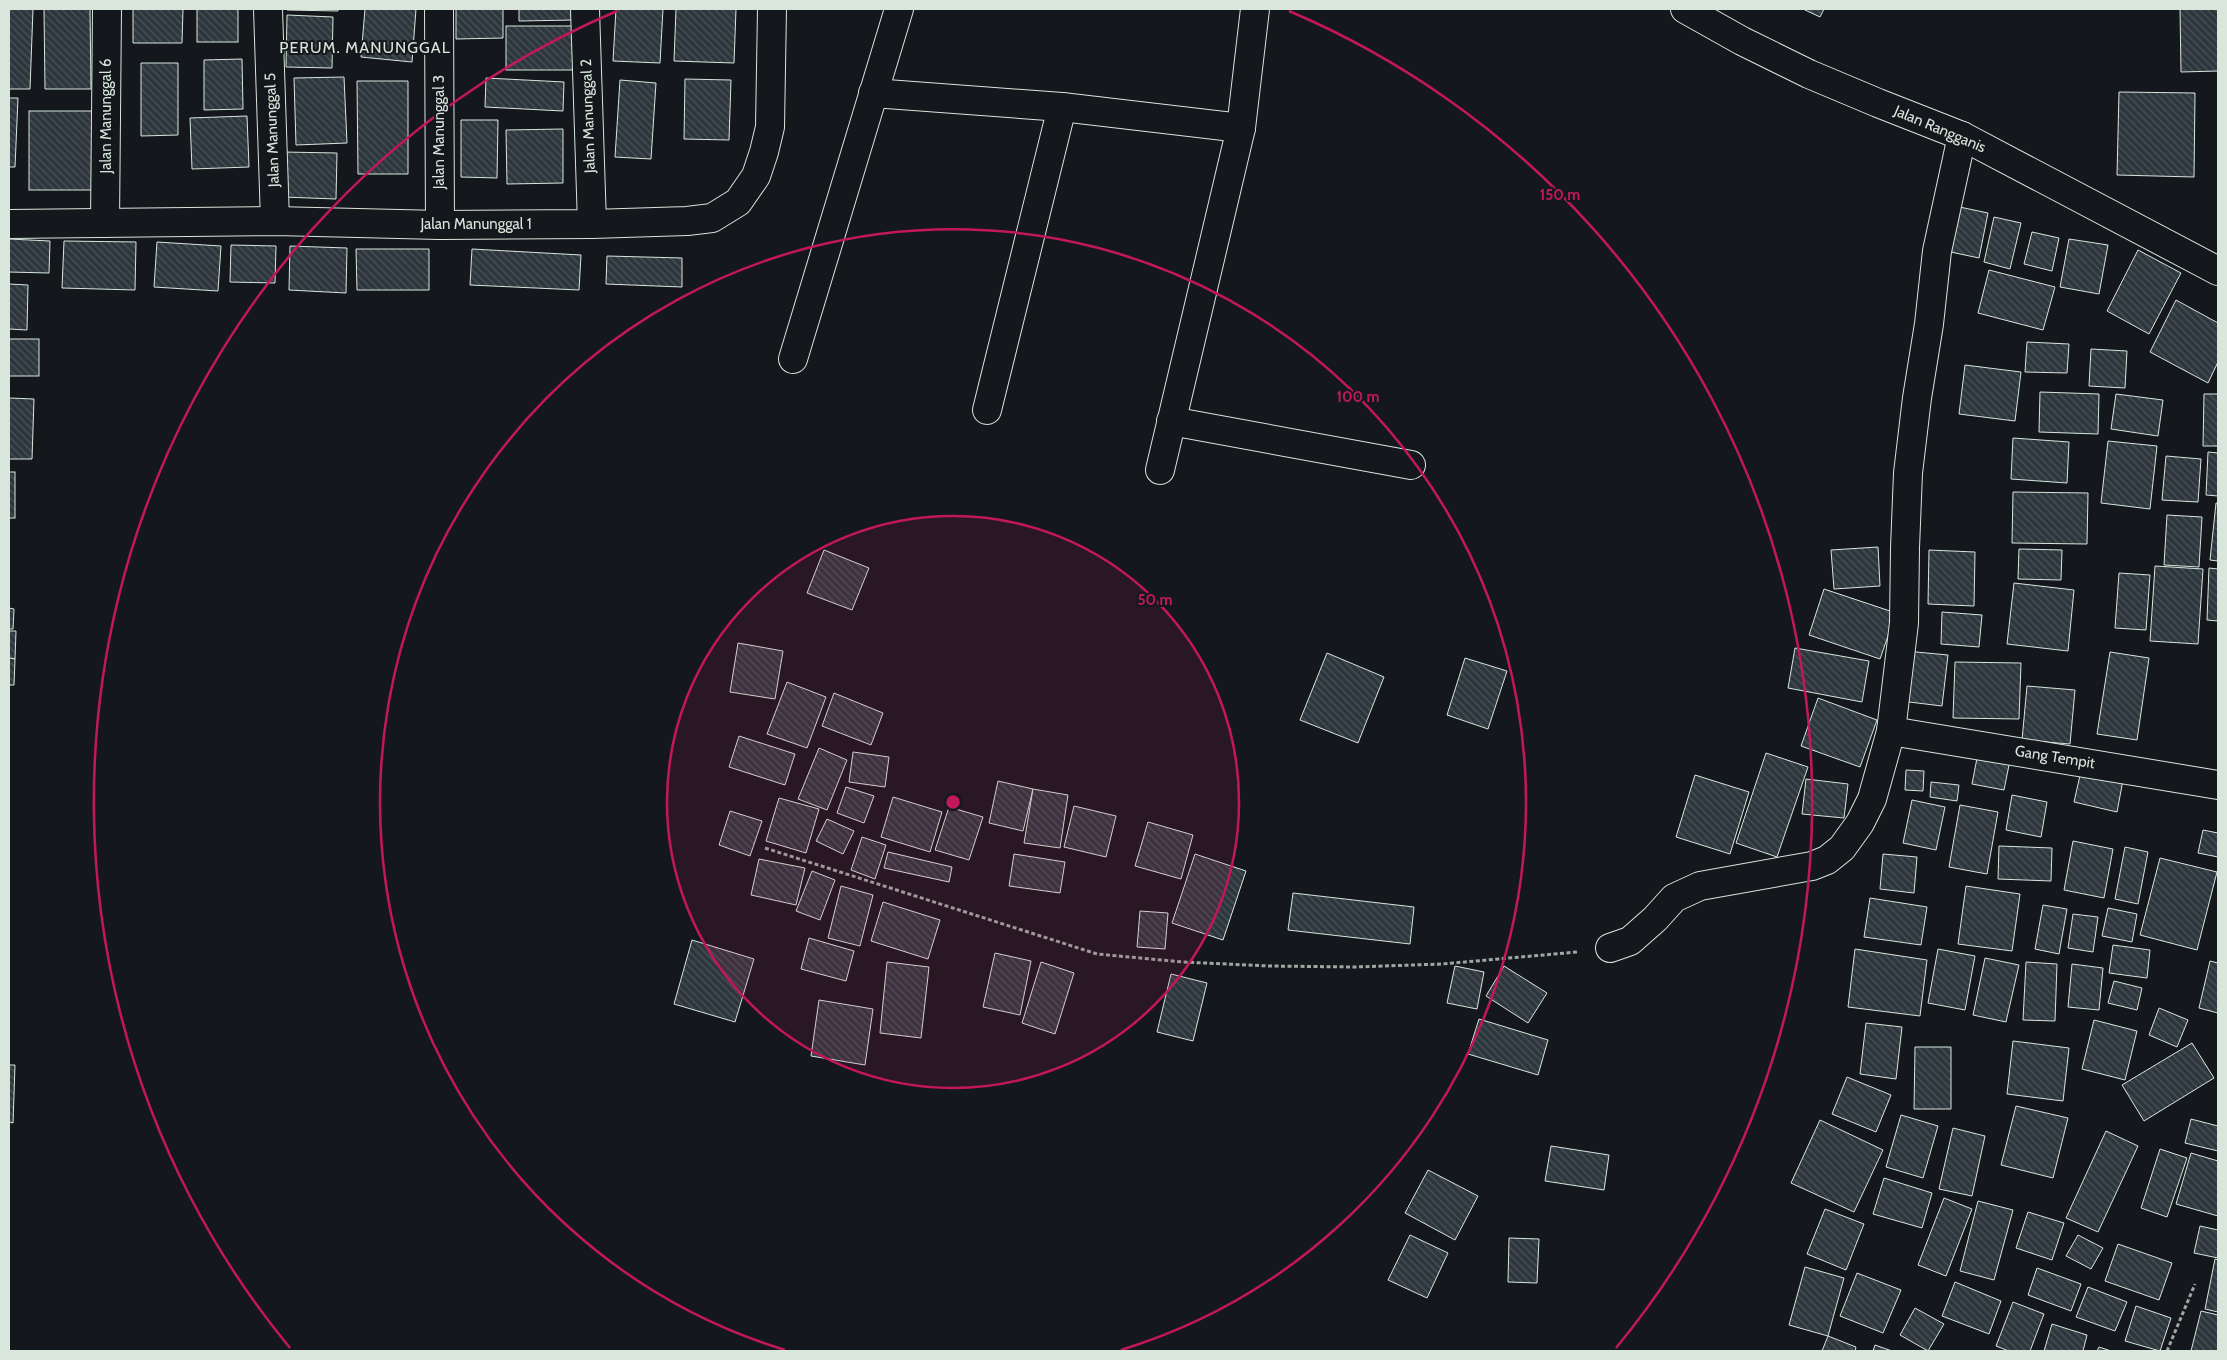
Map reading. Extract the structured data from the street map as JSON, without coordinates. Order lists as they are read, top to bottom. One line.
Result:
{"streets":{"street":["Jalan Manunggal 6","Jalan Manunggal 2","Jalan Rangganis","Jalan Manunggal 5","Jalan Manunggal 3","Jalan Manunggal 1","Gang Tempit"]},"crossings":[["Jalan Manunggal 6","Jalan Manunggal 1"],["Jalan Manunggal 2","Jalan Manunggal 1"],["Jalan Manunggal 5","Jalan Manunggal 1"],["Jalan Manunggal 3","Jalan Manunggal 1"]],"districts":["PERUM. MANUNGGAL"],"rings":["150 m","100 m","50 m"]}
